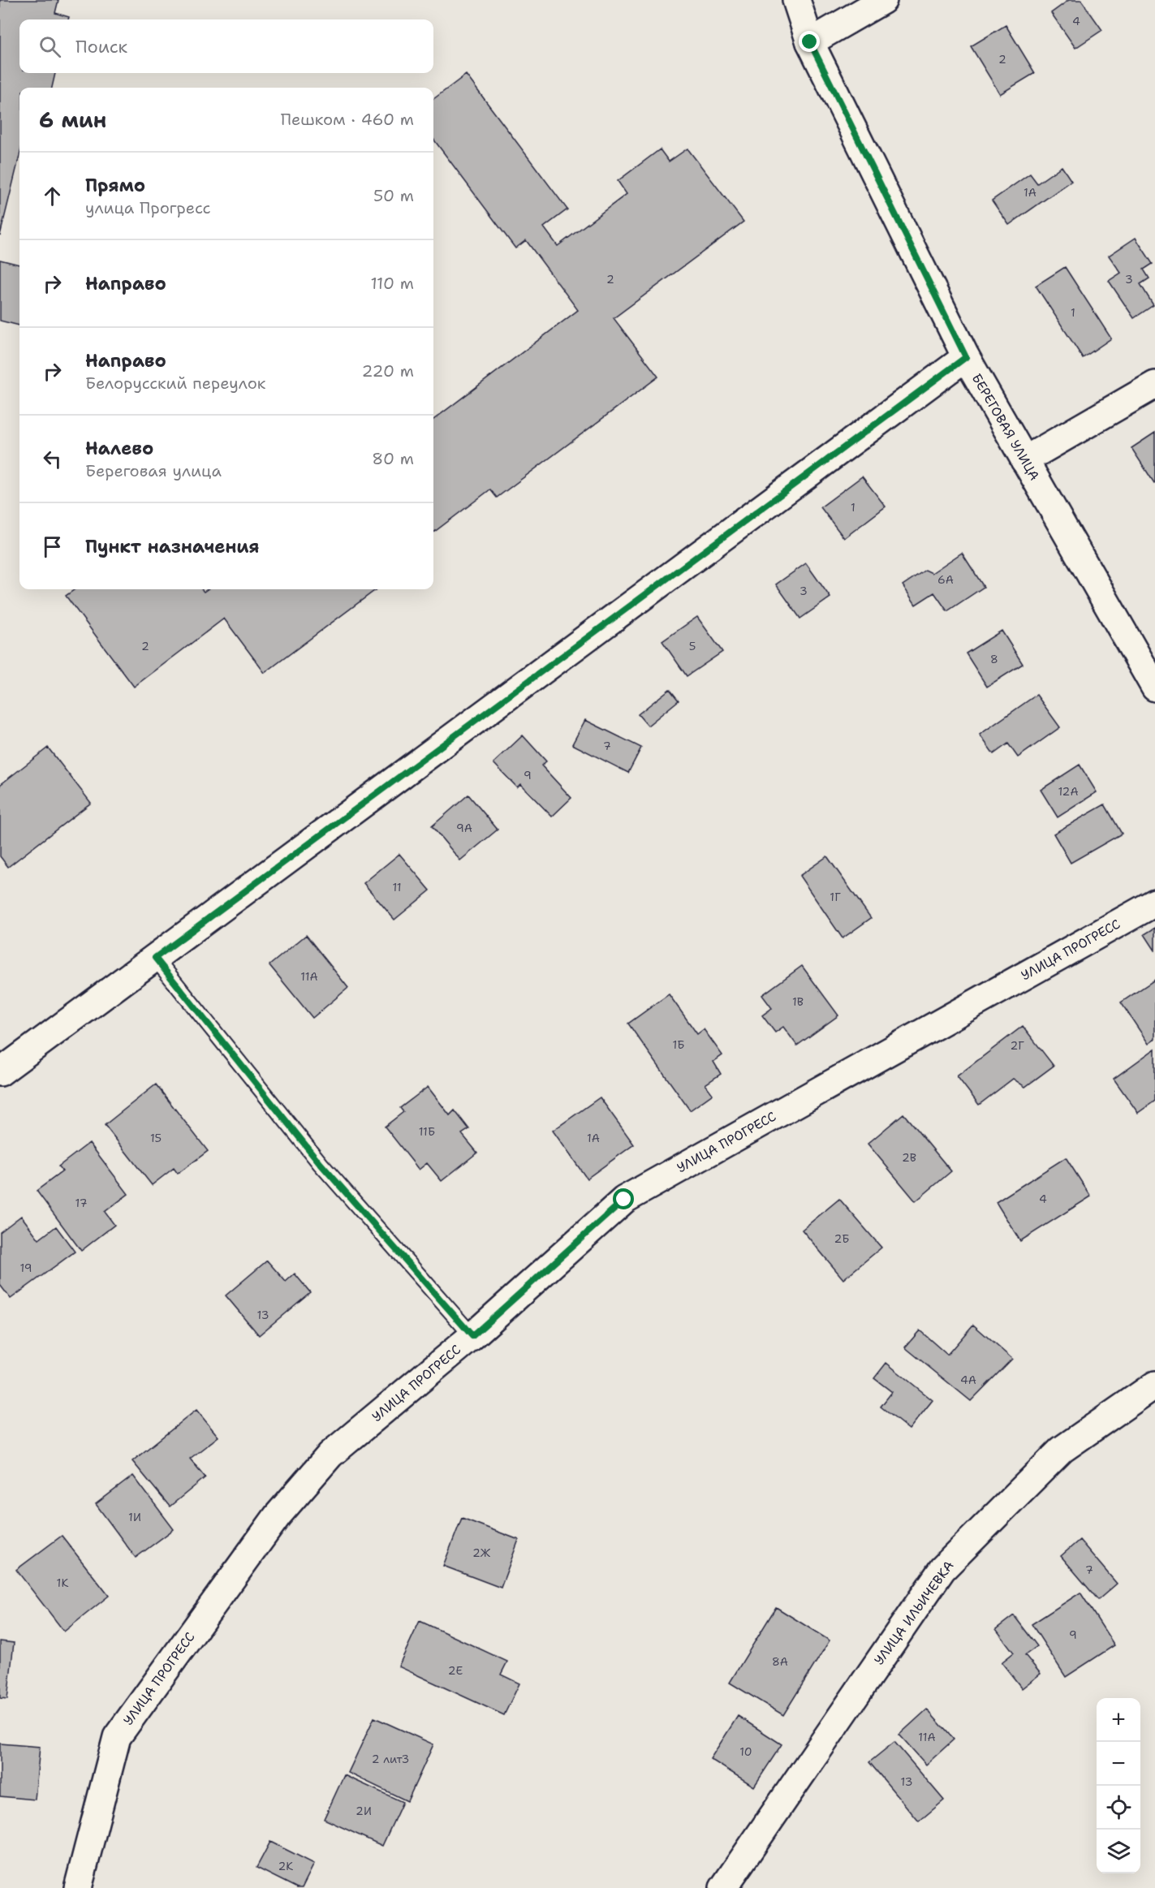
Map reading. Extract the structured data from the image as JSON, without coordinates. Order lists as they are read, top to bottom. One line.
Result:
{"streets":{"street":["БЕРЕГОВАЯ УЛИЦА","УЛИЦА ПРОГРЕСС","УЛИЦА ИЛЬИЧЕВКА"]},"house_numbers":["4","2","1А","2","3","1","1","6А","3","2","5","8","7","9","12А","9А","11","1Г","11А","1В","1Б","2Г","11Б","15","1А","2В","4","17","2Б","19","13","4А","1И","2Ж","7","1К","9","8А","2Е","11А","10","2 лит3","13","2И","2К"],"page":{"search":"Поиск","heading":["6 мин","Пешком · 460 m"],"list":[["Прямо","улица Прогресс","50 m"],["Направо","110 m"],["Направо","Белорусский переулок","220 m"],["Налево","Береговая улица","80 m"],"Пункт назначения"],"map_buttons":["+","−"]}}
